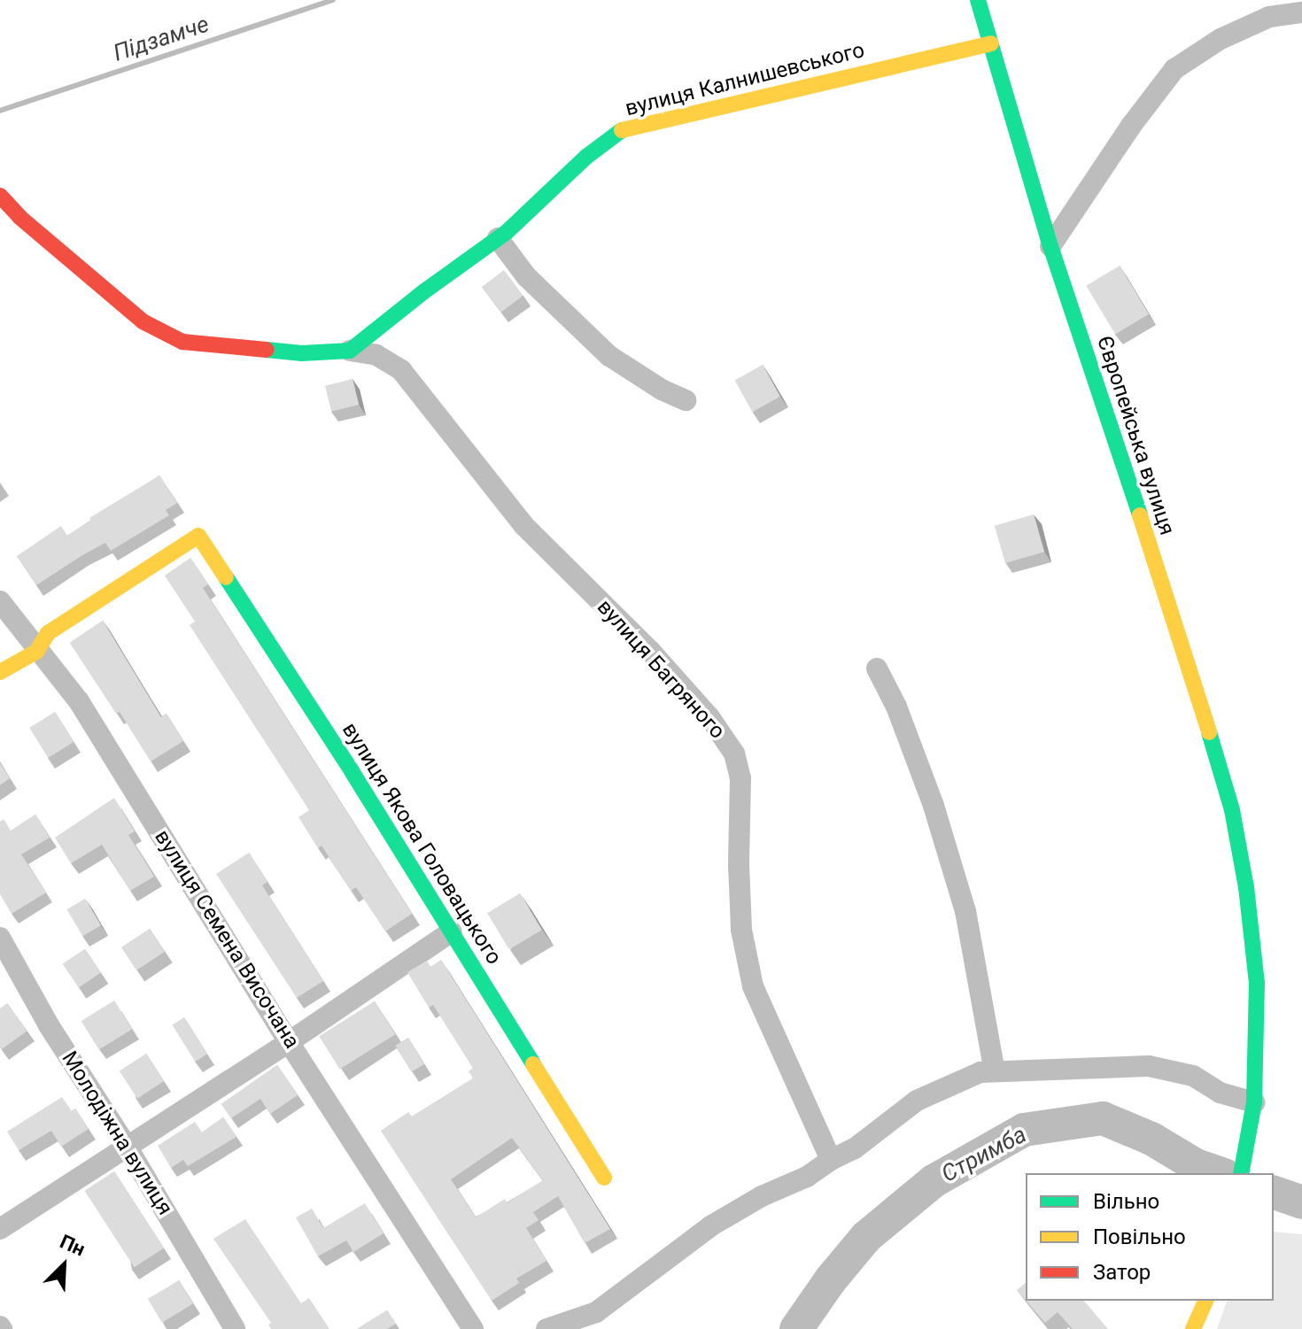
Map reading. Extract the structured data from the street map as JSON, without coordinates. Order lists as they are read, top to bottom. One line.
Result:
{"streets":{"street":["вулиця Калнишевського","Європейська вулиця","вулиця Багряного","вулиця Якова Головацького","вулиця Семена Височана","Молодіжна вулиця"]},"crossings":[["вулиця Калнишевського","Європейська вулиця"],["вулиця Калнишевського","вулиця Багряного"],["вулиця Якова Головацького","вулиця Семена Височана"]],"water":["Підзамче","Стримба"],"legend":["Вільно","Повільно","Затор"],"north":"top right"}
